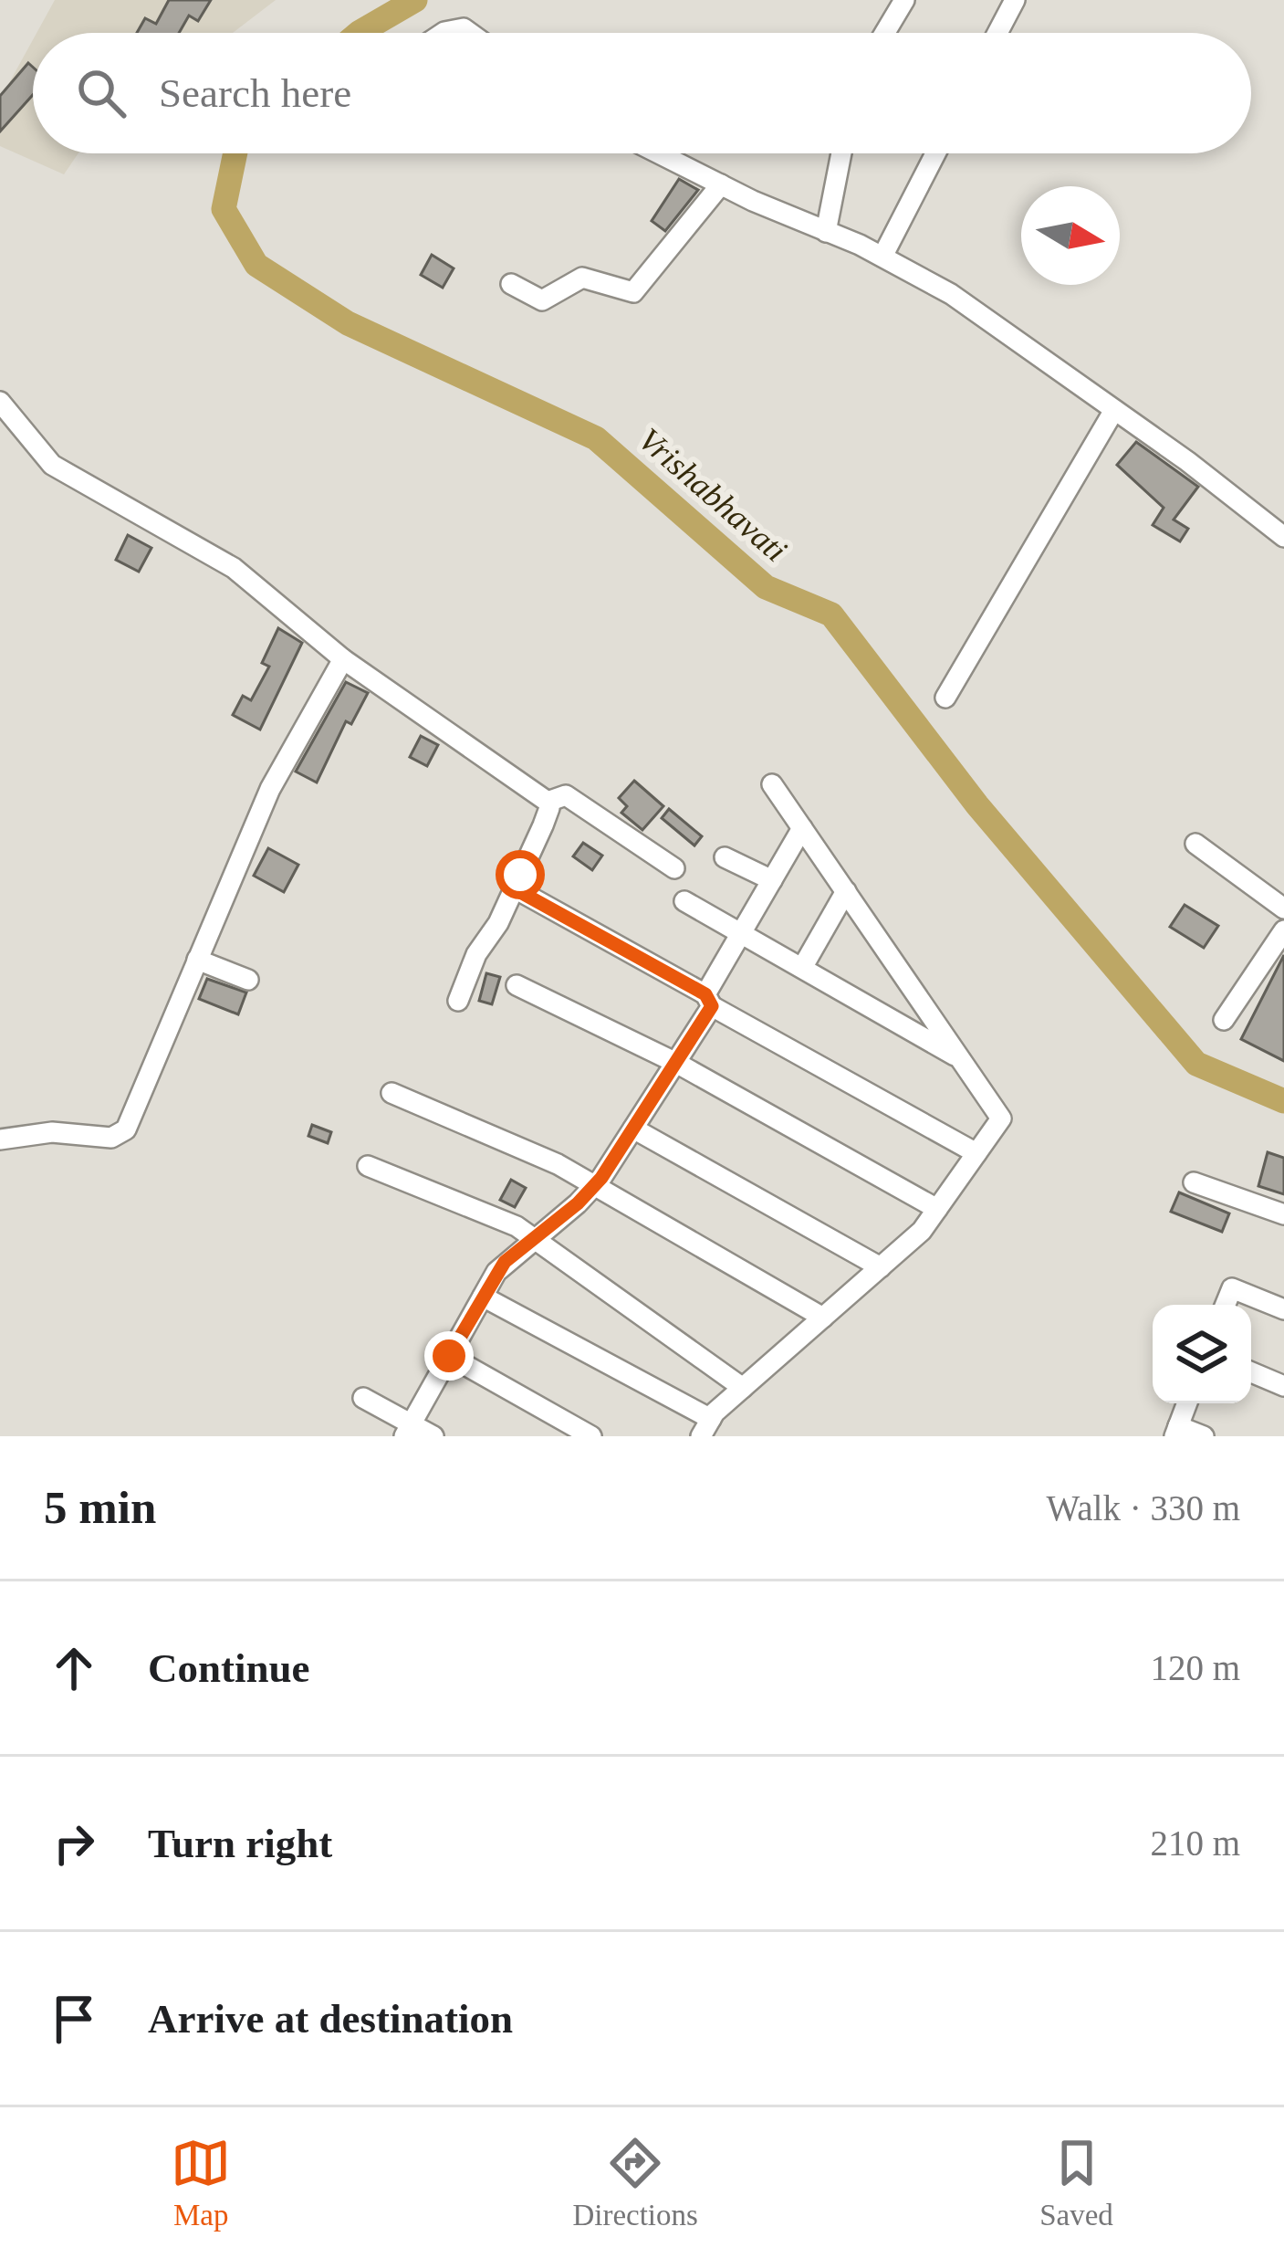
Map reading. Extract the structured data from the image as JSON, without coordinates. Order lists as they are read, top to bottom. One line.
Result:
{"water":["Vrishabhavati"],"north":"right","page":{"search":"Search here","heading":["5 min","Walk · 330 m"],"list":[["Continue","120 m"],["Turn right","210 m"],"Arrive at destination"],"nav":["Map","Directions","Saved"]}}
